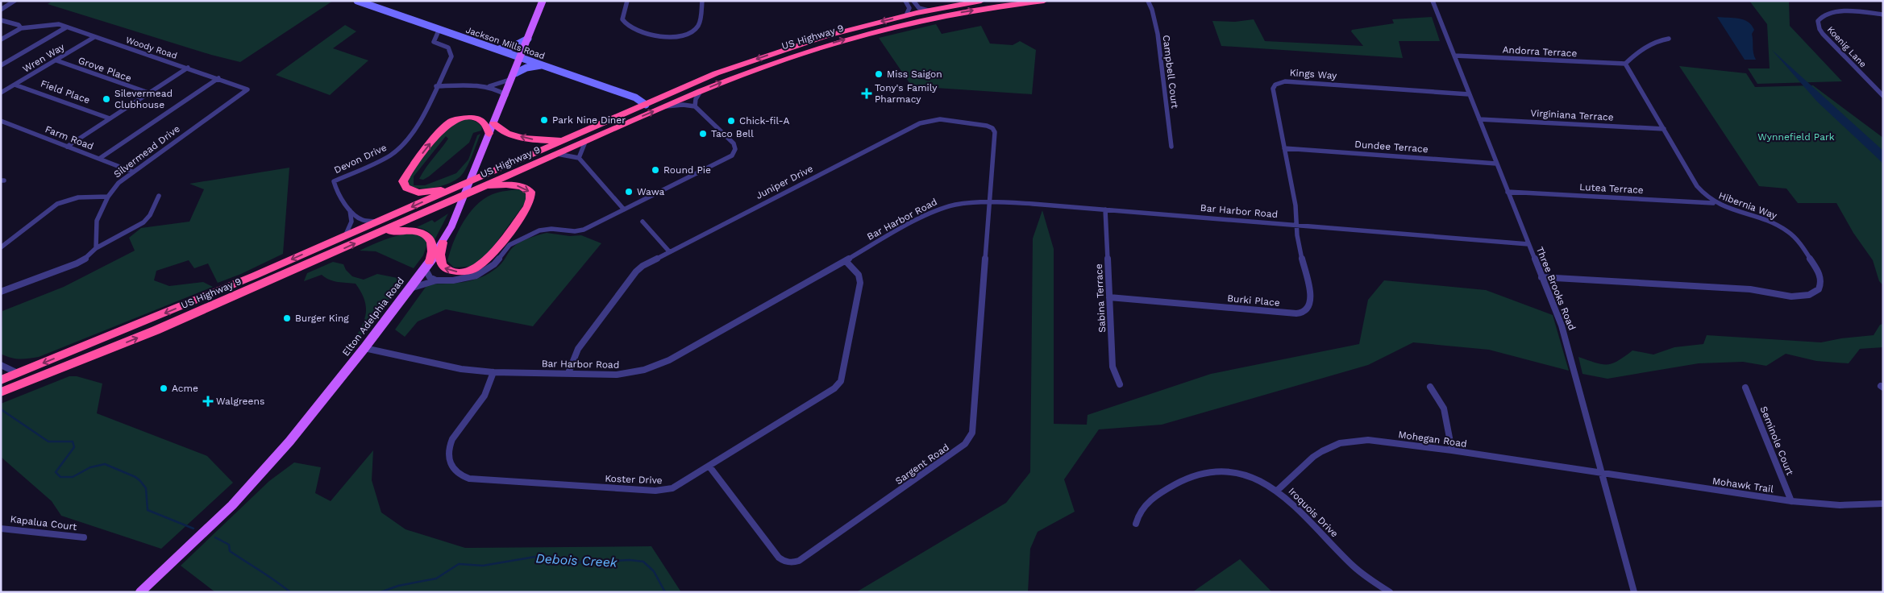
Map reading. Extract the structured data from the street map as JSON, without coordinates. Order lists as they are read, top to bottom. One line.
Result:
{"streets":{"highway":["US Highway 9"],"main road":["Jackson Mills Road","Elton Adelphia Road"],"street":["Koenig Lane","Woody Road","Andorra Terrace","Wren Way","Grove Place","Campbell Court","Kings Way","Field Place","Virginiana Terrace","Farm Road","Dundee Terrace","Silvermead Drive","Devon Drive","Juniper Drive","Lutea Terrace","Hibernia Way","Bar Harbor Road","Three Brooks Road","Sabina Terrace","Burki Place","Mohegan Road","Seminole Court","Sargent Road","Koster Drive","Mohawk Trail","Iroquois Drive","Kapalua Court"]},"crossings":[["US Highway 9","Jackson Mills Road"],["US Highway 9","Elton Adelphia Road"],["Jackson Mills Road","Devon Drive"],["Jackson Mills Road","Elton Adelphia Road"],["Woody Road","Wren Way"],["Woody Road","Silvermead Drive"],["Andorra Terrace","Hibernia Way"],["Andorra Terrace","Three Brooks Road"],["Wren Way","Grove Place"],["Wren Way","Field Place"],["Kings Way","Dundee Terrace"],["Kings Way","Bar Harbor Road"],["Kings Way","Three Brooks Road"],["Kings Way","Burki Place"],["Virginiana Terrace","Hibernia Way"],["Virginiana Terrace","Three Brooks Road"],["Farm Road","Silvermead Drive"],["Dundee Terrace","Three Brooks Road"],["Juniper Drive","Bar Harbor Road"],["Juniper Drive","Sargent Road"],["Lutea Terrace","Hibernia Way"],["Lutea Terrace","Three Brooks Road"],["Hibernia Way","Three Brooks Road"],["Bar Harbor Road","Three Brooks Road"],["Bar Harbor Road","Sabina Terrace"],["Bar Harbor Road","Burki Place"],["Bar Harbor Road","Elton Adelphia Road"],["Bar Harbor Road","Sargent Road"],["Bar Harbor Road","Koster Drive"],["Three Brooks Road","Mohegan Road"],["Three Brooks Road","Mohawk Trail"],["Sabina Terrace","Burki Place"],["Mohegan Road","Mohawk Trail"],["Mohegan Road","Iroquois Drive"],["Seminole Court","Mohawk Trail"],["Sargent Road","Koster Drive"]],"water":["Debois Creek"],"parks":["Wynnefield Park"],"places":{"other":["Miss Saigon","Silevermead Clubhouse","Park Nine Diner","Chick-fil-A","Taco Bell","Round Pie","Wawa","Burger King","Acme"],"health":["Tony's Family Pharmacy","Walgreens"]}}
